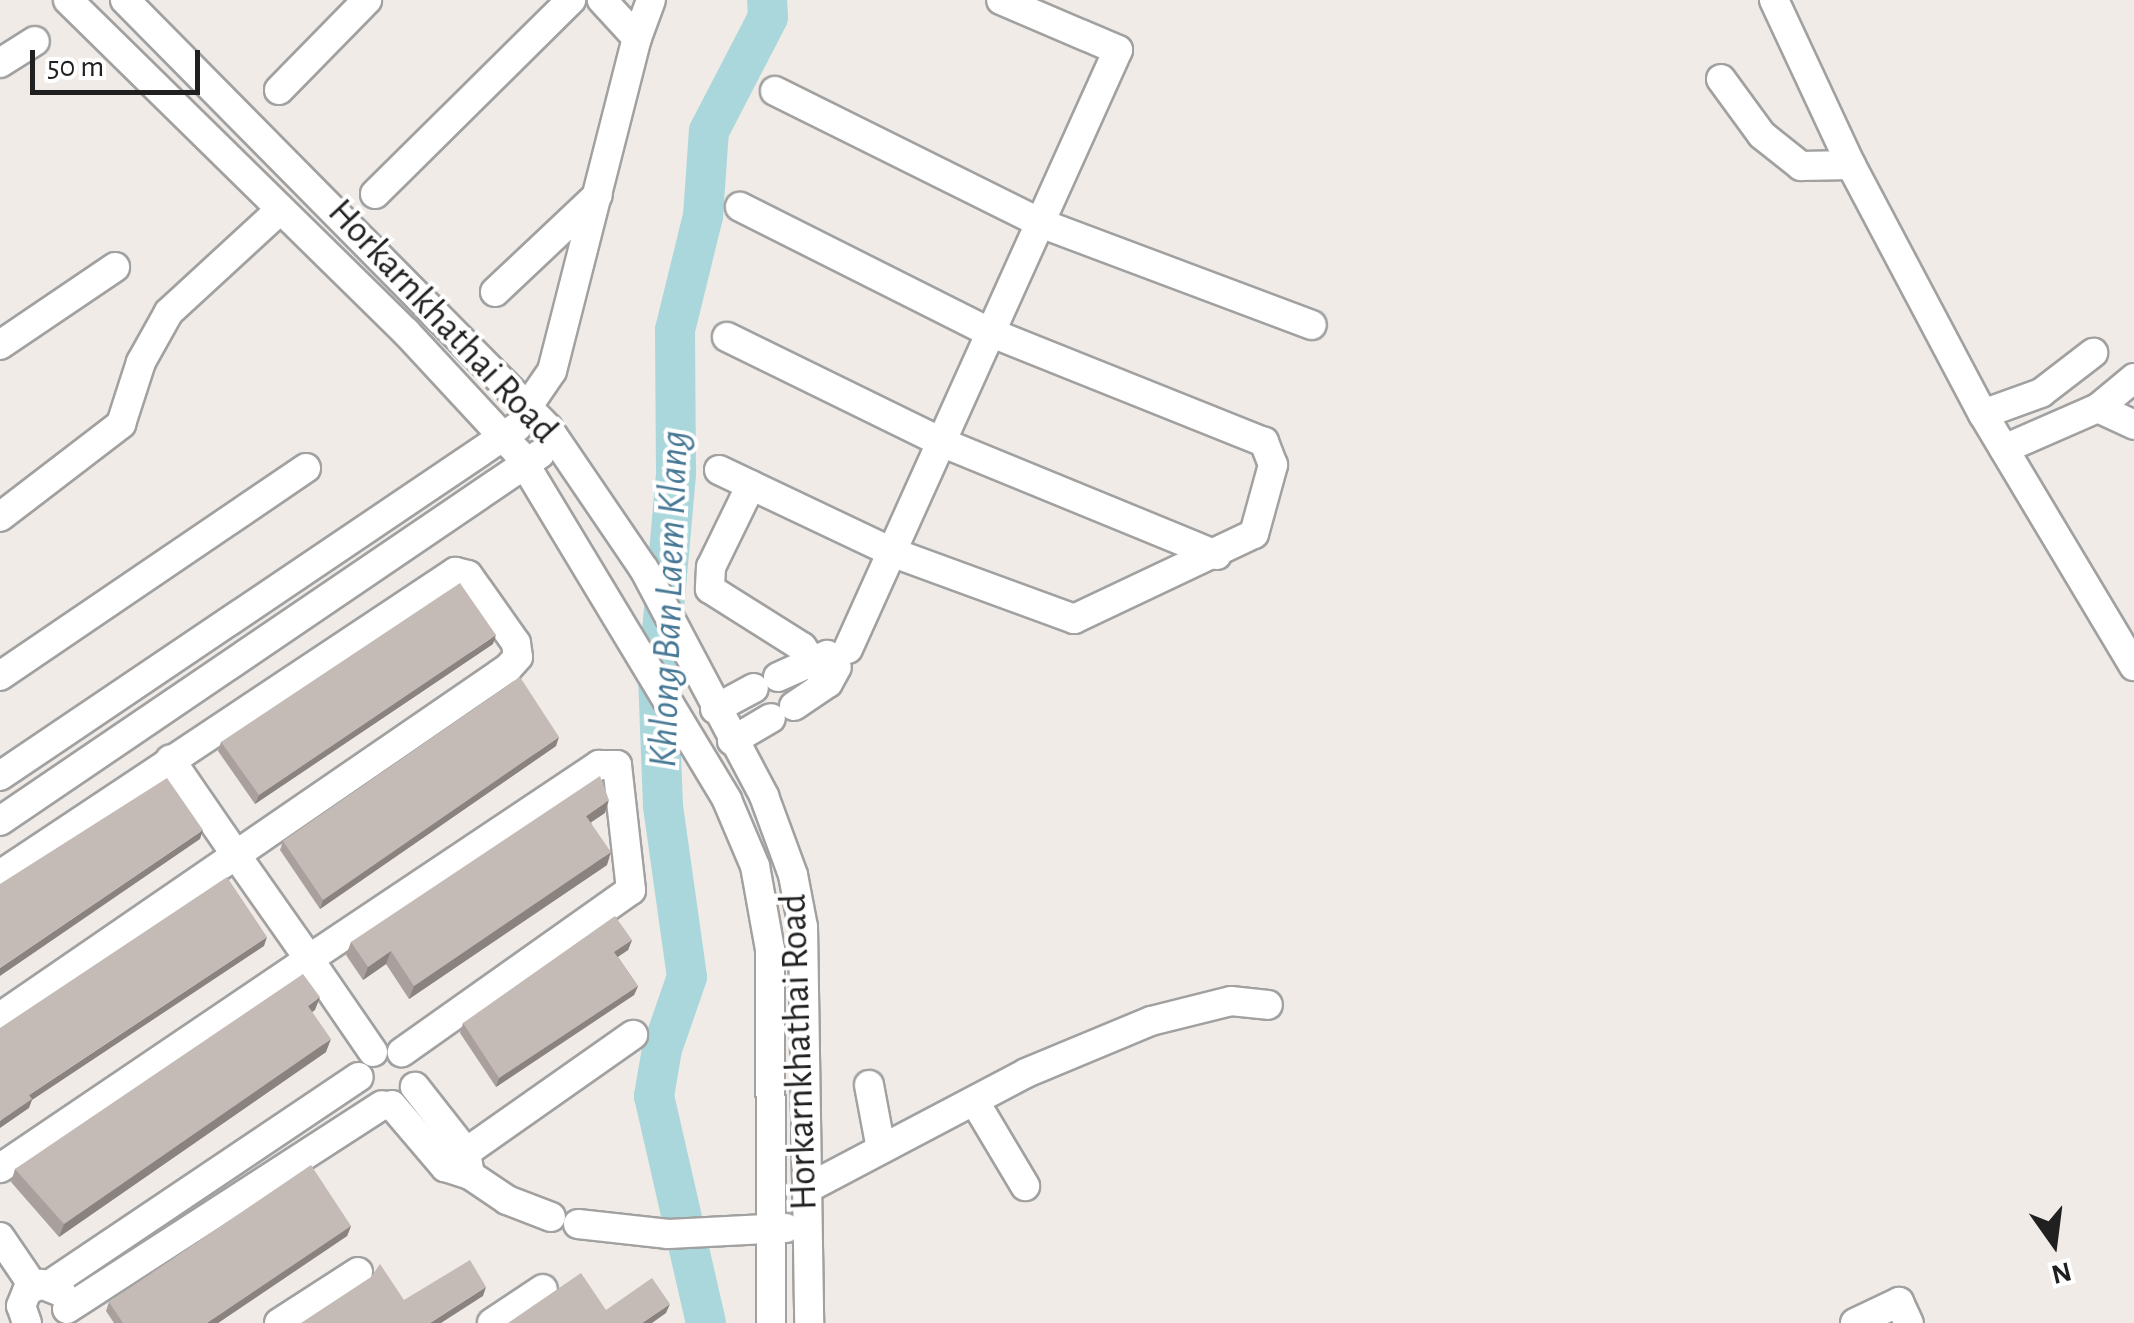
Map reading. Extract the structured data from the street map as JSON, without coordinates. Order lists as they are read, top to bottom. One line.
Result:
{"streets":{"street":["Horkarnkhathai Road"]},"water":["Khlong Ban Laem Klang"],"scale_bar":"50 m","north":"bottom"}
